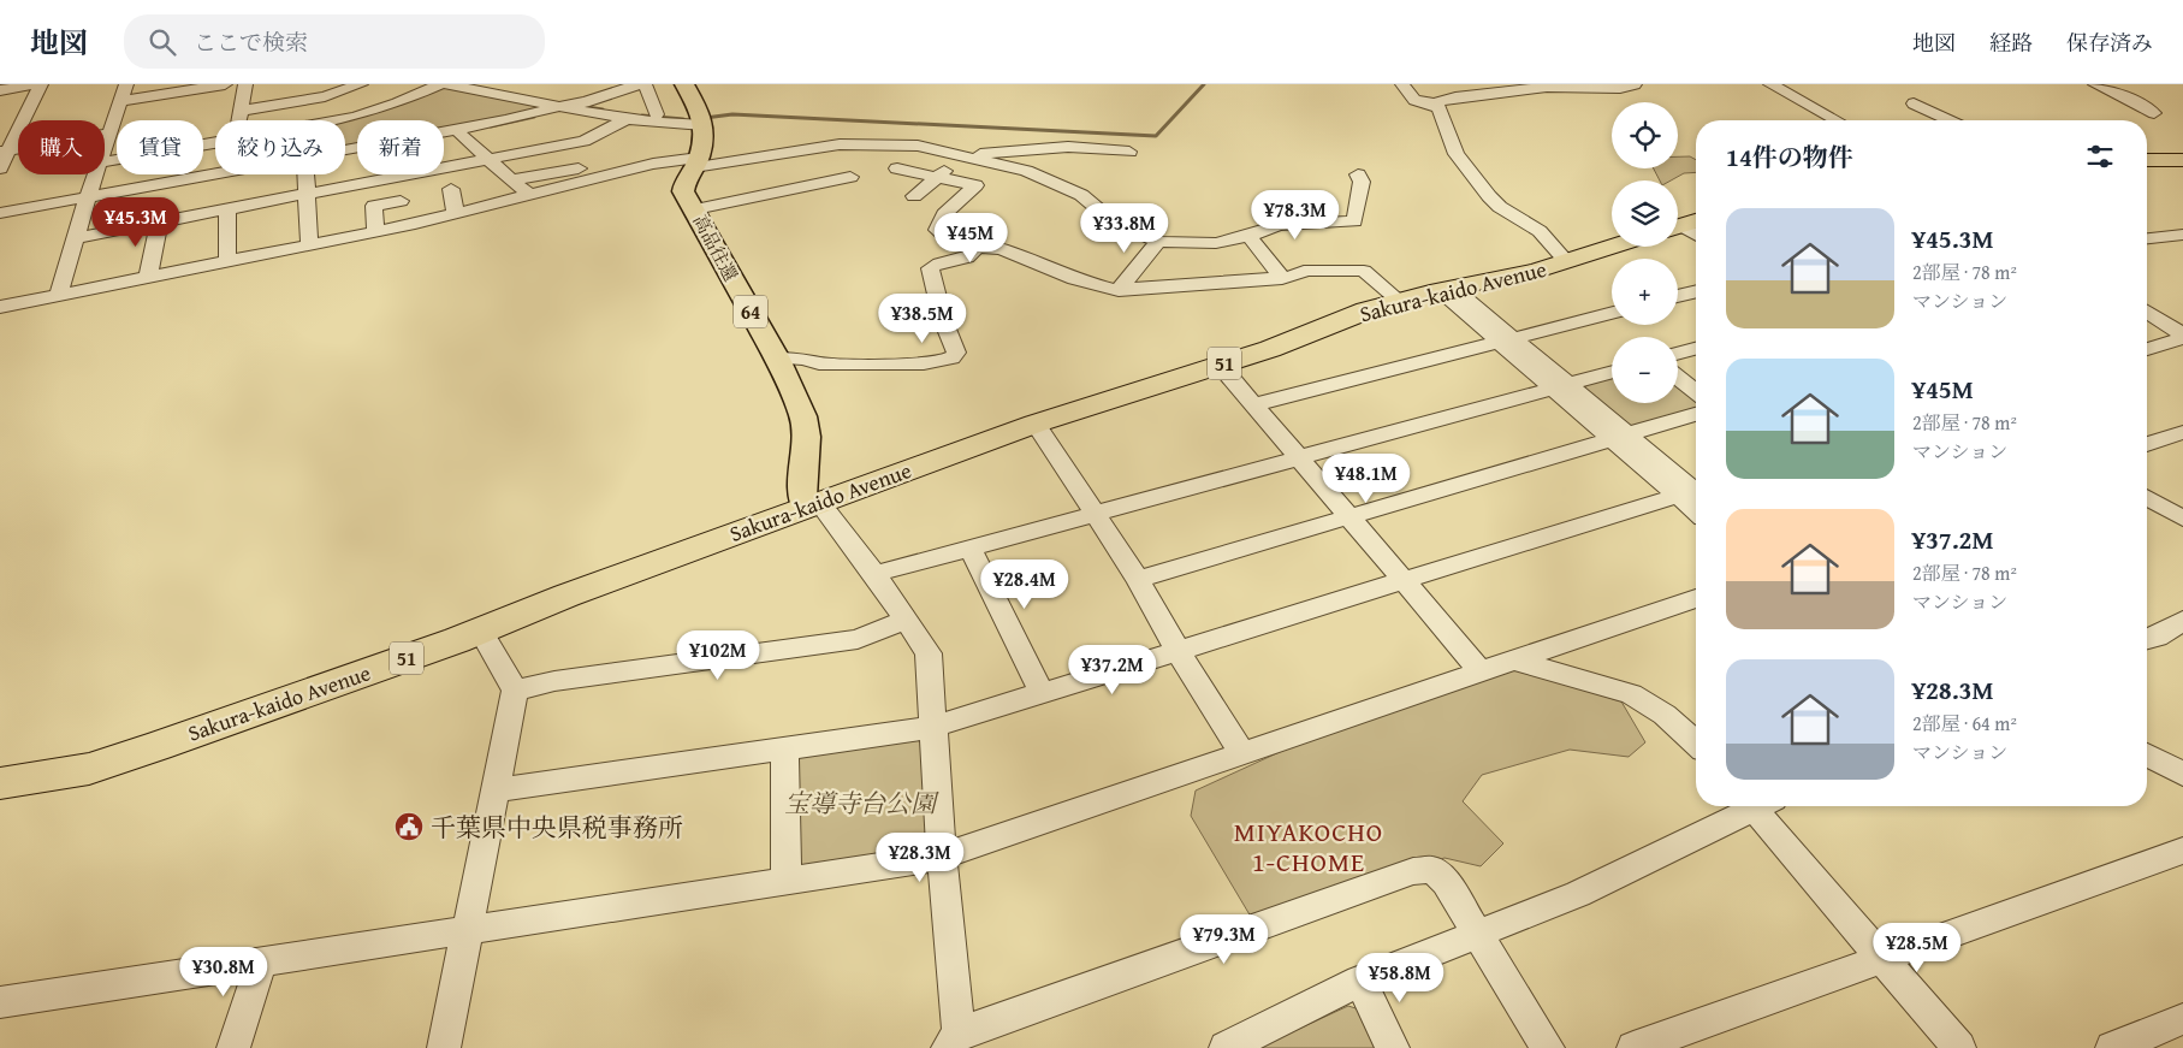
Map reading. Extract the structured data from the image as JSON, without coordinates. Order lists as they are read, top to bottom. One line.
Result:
{"streets":{"highway":["Sakura-kaido Avenue","51"],"main road":["高品往還","64"]},"crossings":[["高品往還","Sakura-kaido Avenue"]],"districts":["MIYAKOCHO 1-CHOME"],"parks":["宝導寺台公園"],"places":{"public building":["千葉県中央県税事務所"]},"page":{"header":"地図","search":"ここで検索","nav":["地図","経路","保存済み"],"map_buttons":["+","−"],"chip":["購入","賃貸","絞り込み","新着"],"heading":"14件の物件","price":["¥78.3M","¥45.3M","¥33.8M","¥45M","¥38.5M","¥48.1M","¥28.4M","¥102M","¥37.2M","¥28.3M","¥79.3M","¥28.5M","¥30.8M","¥58.8M"],"list":[{"name":"¥45.3M","note":"2部屋 · 78 m² · マンション"},{"name":"¥45M","note":"2部屋 · 78 m² · マンション"},{"name":"¥37.2M","note":"2部屋 · 78 m² · マンション"},{"name":"¥28.3M","note":"2部屋 · 64 m² · マンション"}]}}
